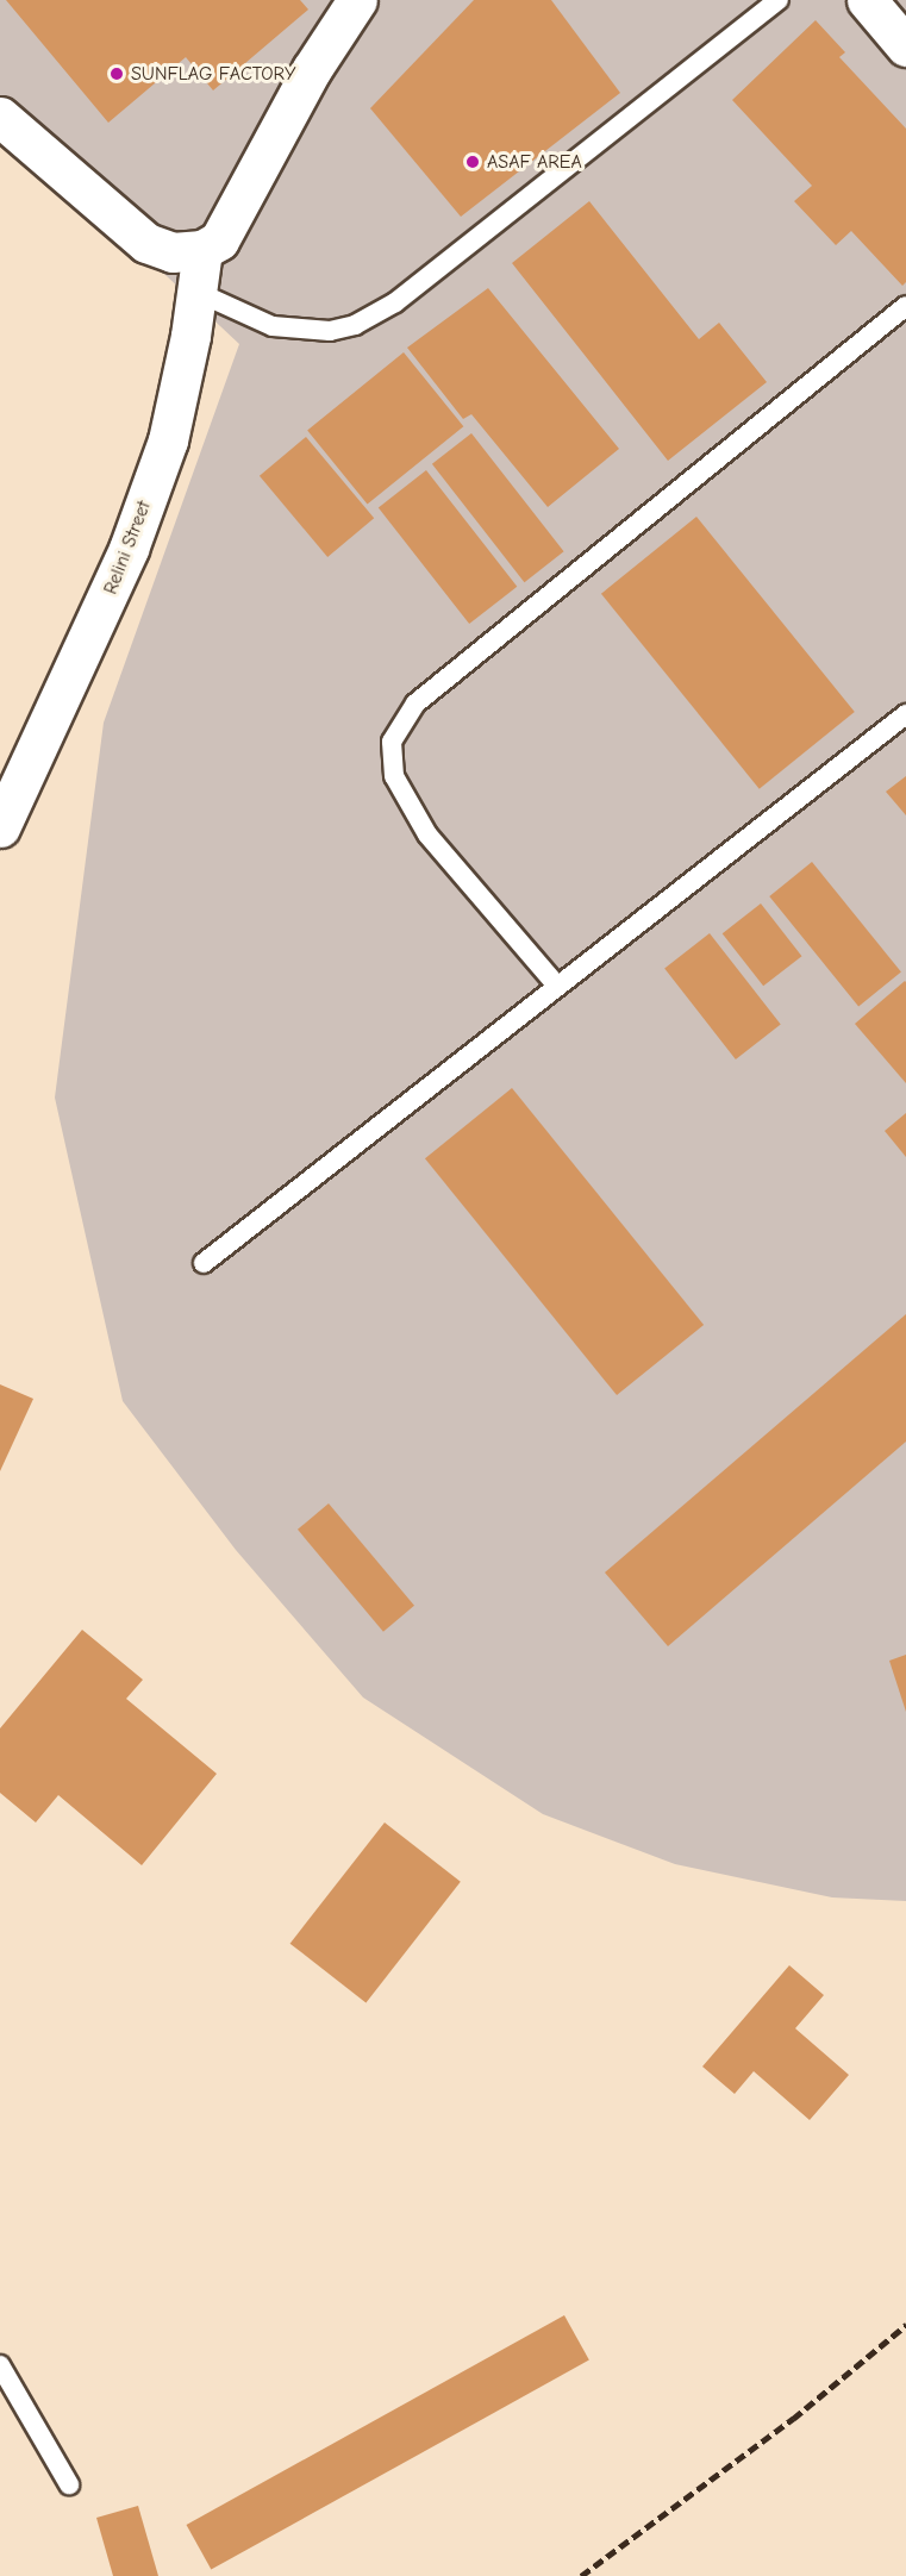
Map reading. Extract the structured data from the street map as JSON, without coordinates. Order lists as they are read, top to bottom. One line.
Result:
{"streets":{"street":["Relini Street"]},"places":["SUNFLAG FACTORY","ASAF AREA"]}
